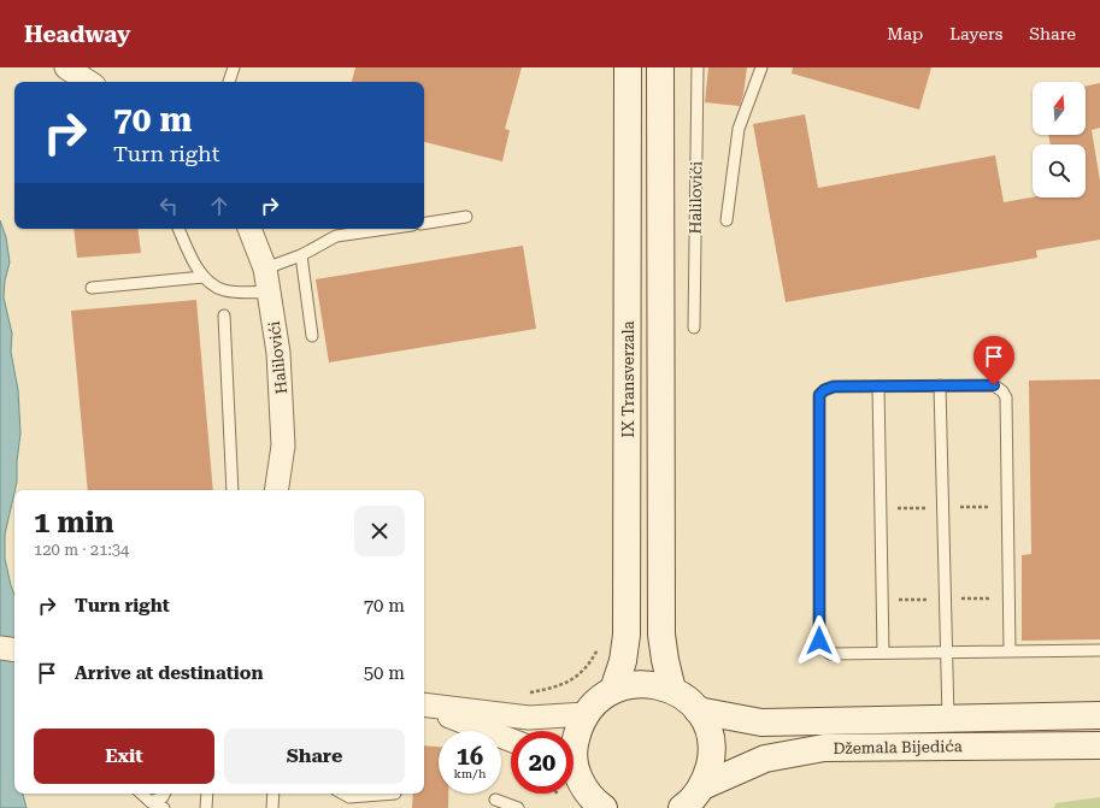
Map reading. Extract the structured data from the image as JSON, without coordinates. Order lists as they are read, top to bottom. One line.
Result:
{"streets":{"main road":["IX Transverzala","Džemala Bijedića"],"street":["Halilovići"]},"north":"top","page":{"header":"Headway","nav":["Map","Layers","Share"],"turn":["70 m","Turn right"],"heading":["1 min","120 m · 21:34"],"list":[{"name":"Turn right","value":"70 m"},{"name":"Arrive at destination","value":"50 m"}],"buttons":["Exit","Share"],"speed":"16 km/h","limit":"20"}}
